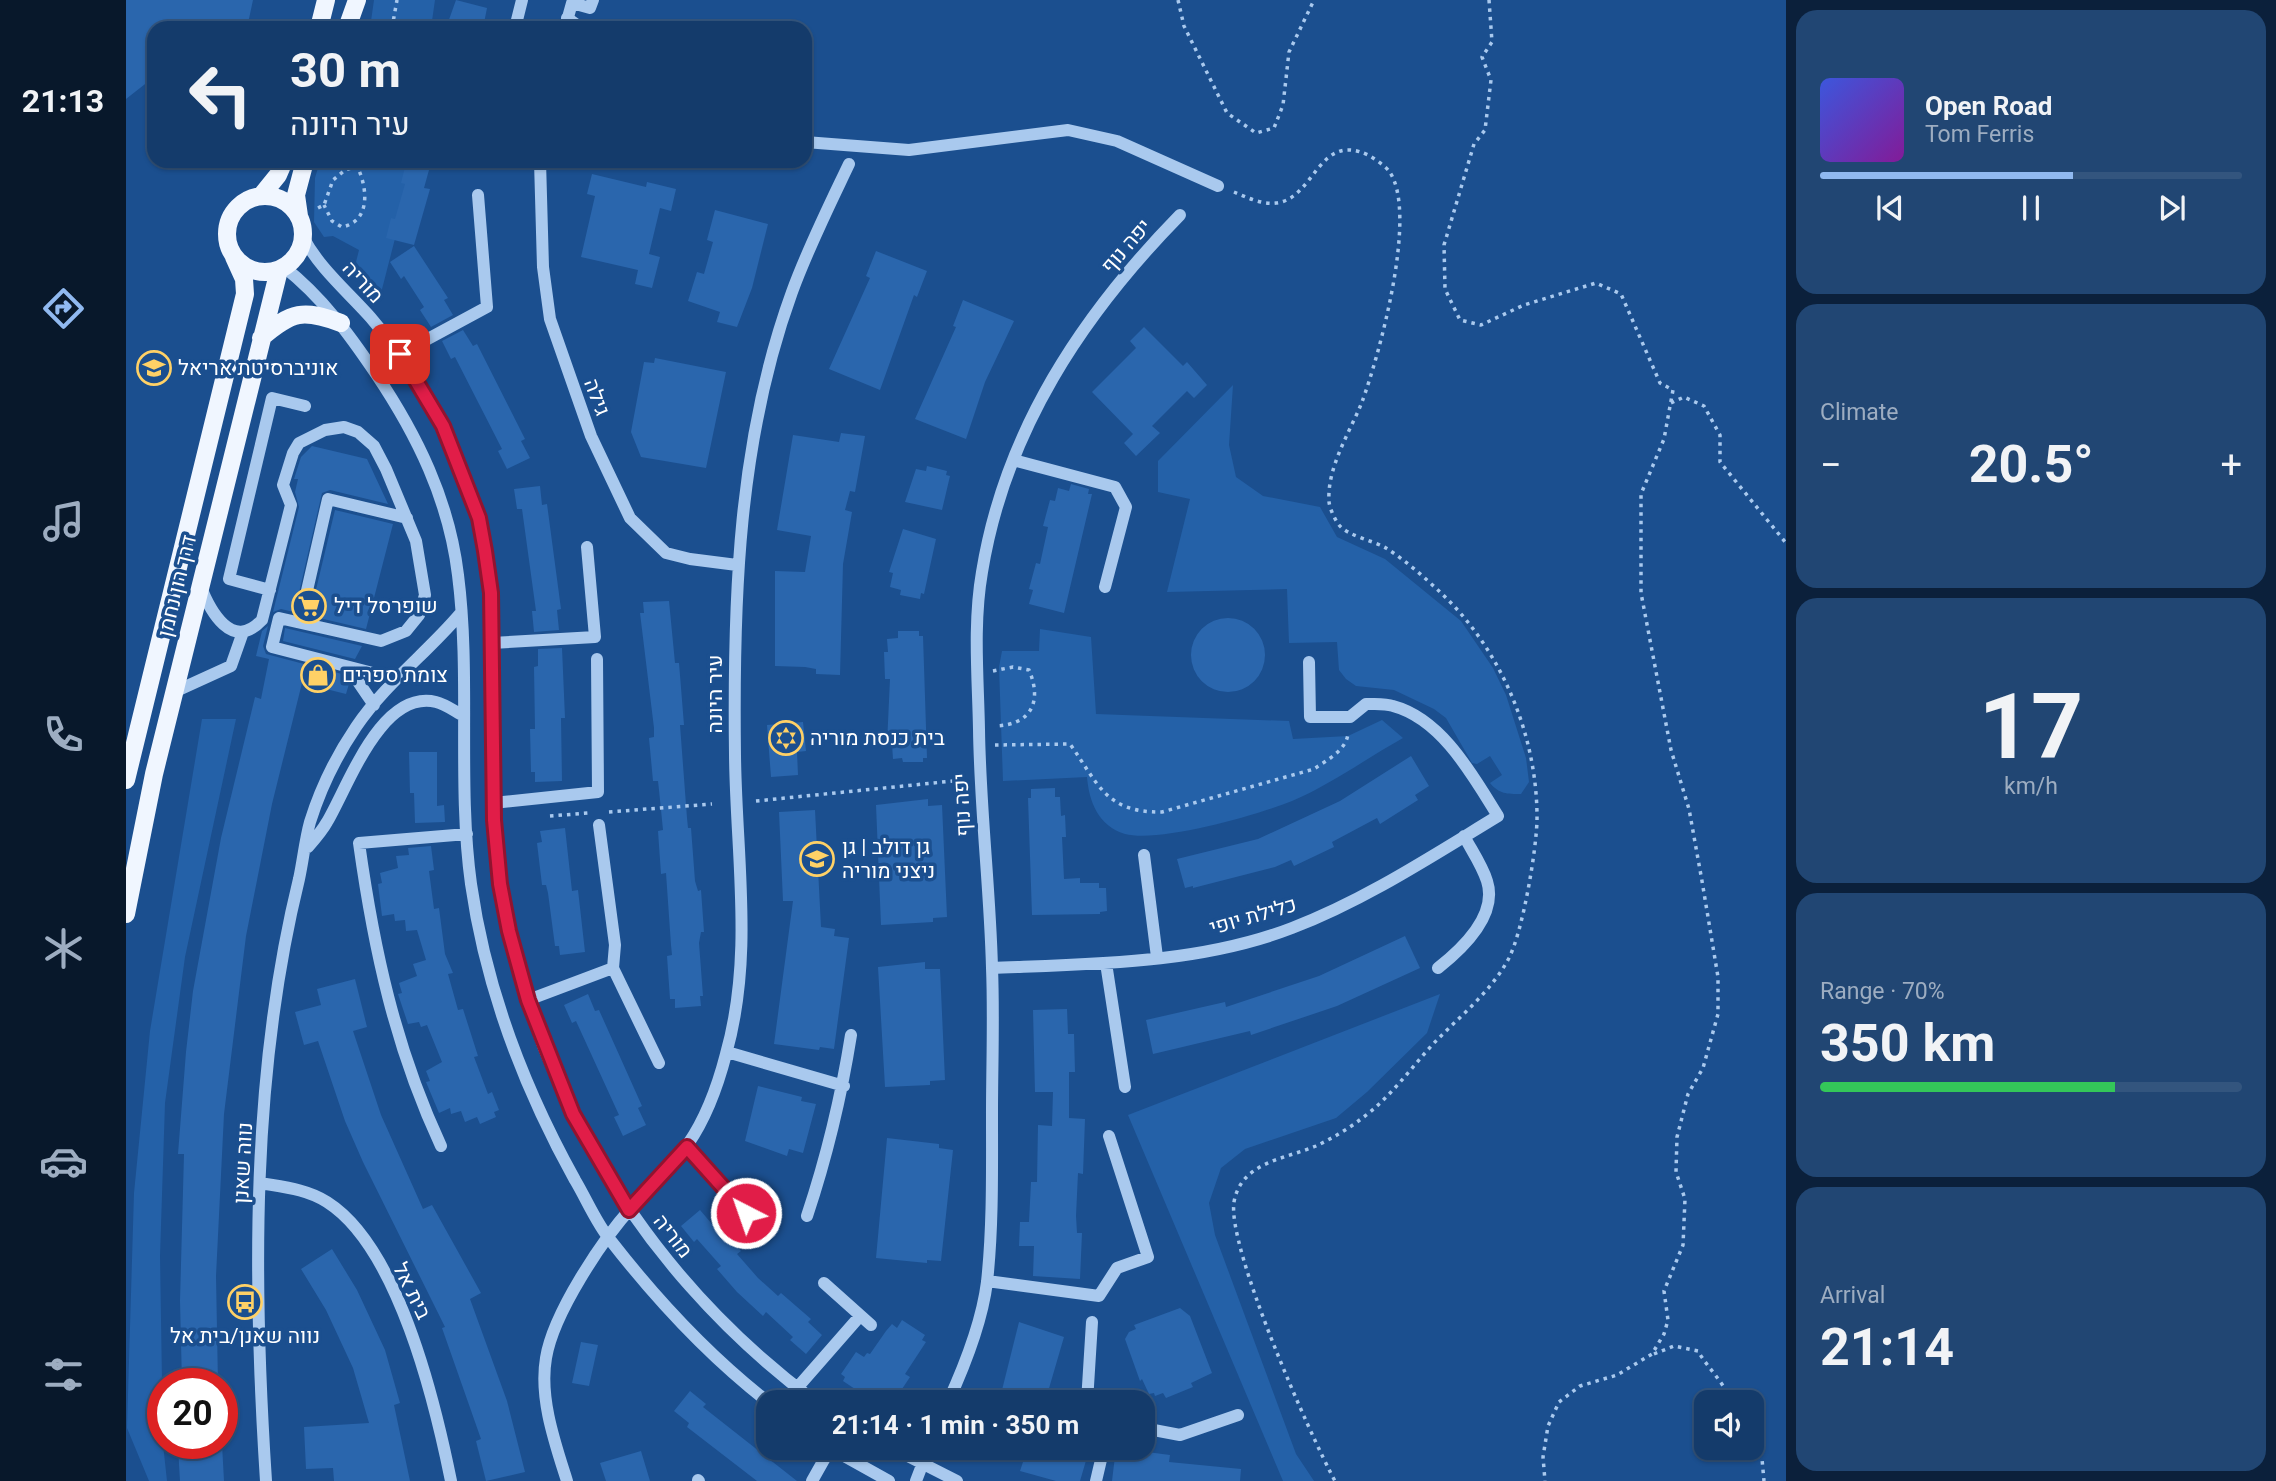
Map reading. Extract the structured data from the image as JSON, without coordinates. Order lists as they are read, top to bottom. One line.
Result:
{"streets":{"main road":["דרך רון נחמן"],"street":["יפה נוף","מוריה","גילה","עיר היונה","כלילת יופי","נווה שאנן","בית אל"]},"crossings":[["יפה נוף","כלילת יופי"],["מוריה","דרך רון נחמן"],["מוריה","עיר היונה"],["מוריה","נווה שאנן"],["גילה","עיר היונה"],["נווה שאנן","בית אל"]],"places":{"school or university":["אוניברסיטת אריאל","גן דולב | גן ניצני מוריה"],"supermarket":["שופרסל דיל"],"shop":["צומת ספרים"],"synagogue":["בית כנסת מוריה"],"bus stop":["נווה שאנן/בית אל"]},"page":{"tabs":"21:13","turn":["30 m","עיר היונה"],"song":["Open Road","Tom Ferris"],"tile":["Climate",["17","km/h"],["Range · 70%","350 km"],["Arrival","21:14"]],"heat":["−","20.5°","+"],"limit":"20","trip":"21:14 · 1 min · 350 m"}}
